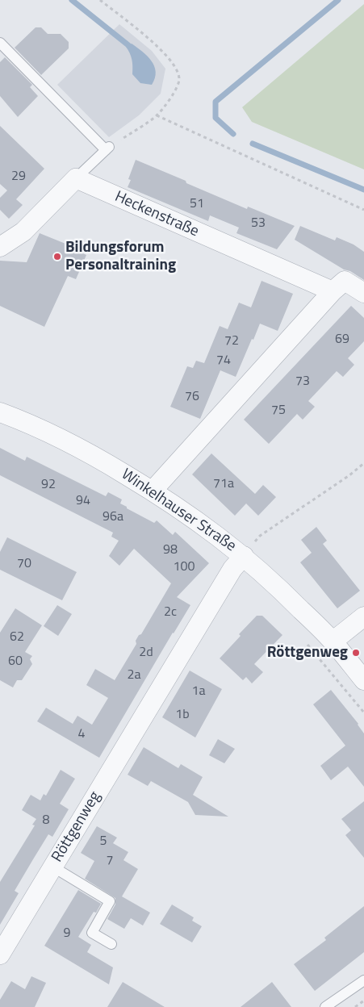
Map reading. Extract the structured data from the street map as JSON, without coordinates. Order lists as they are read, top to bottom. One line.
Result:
{"streets":{"street":["Heckenstraße","Winkelhauser Straße","Röttgenweg"]},"crossings":[["Winkelhauser Straße","Röttgenweg"]],"places":["Bildungsforum Personaltraining","Röttgenweg"],"house_numbers":["29","51","53","69","72","74","73","76","75","71a","92","94","96a","98","70","100","2c","62","2d","60","2a","1a","1b","4","8","5","7","9"]}
